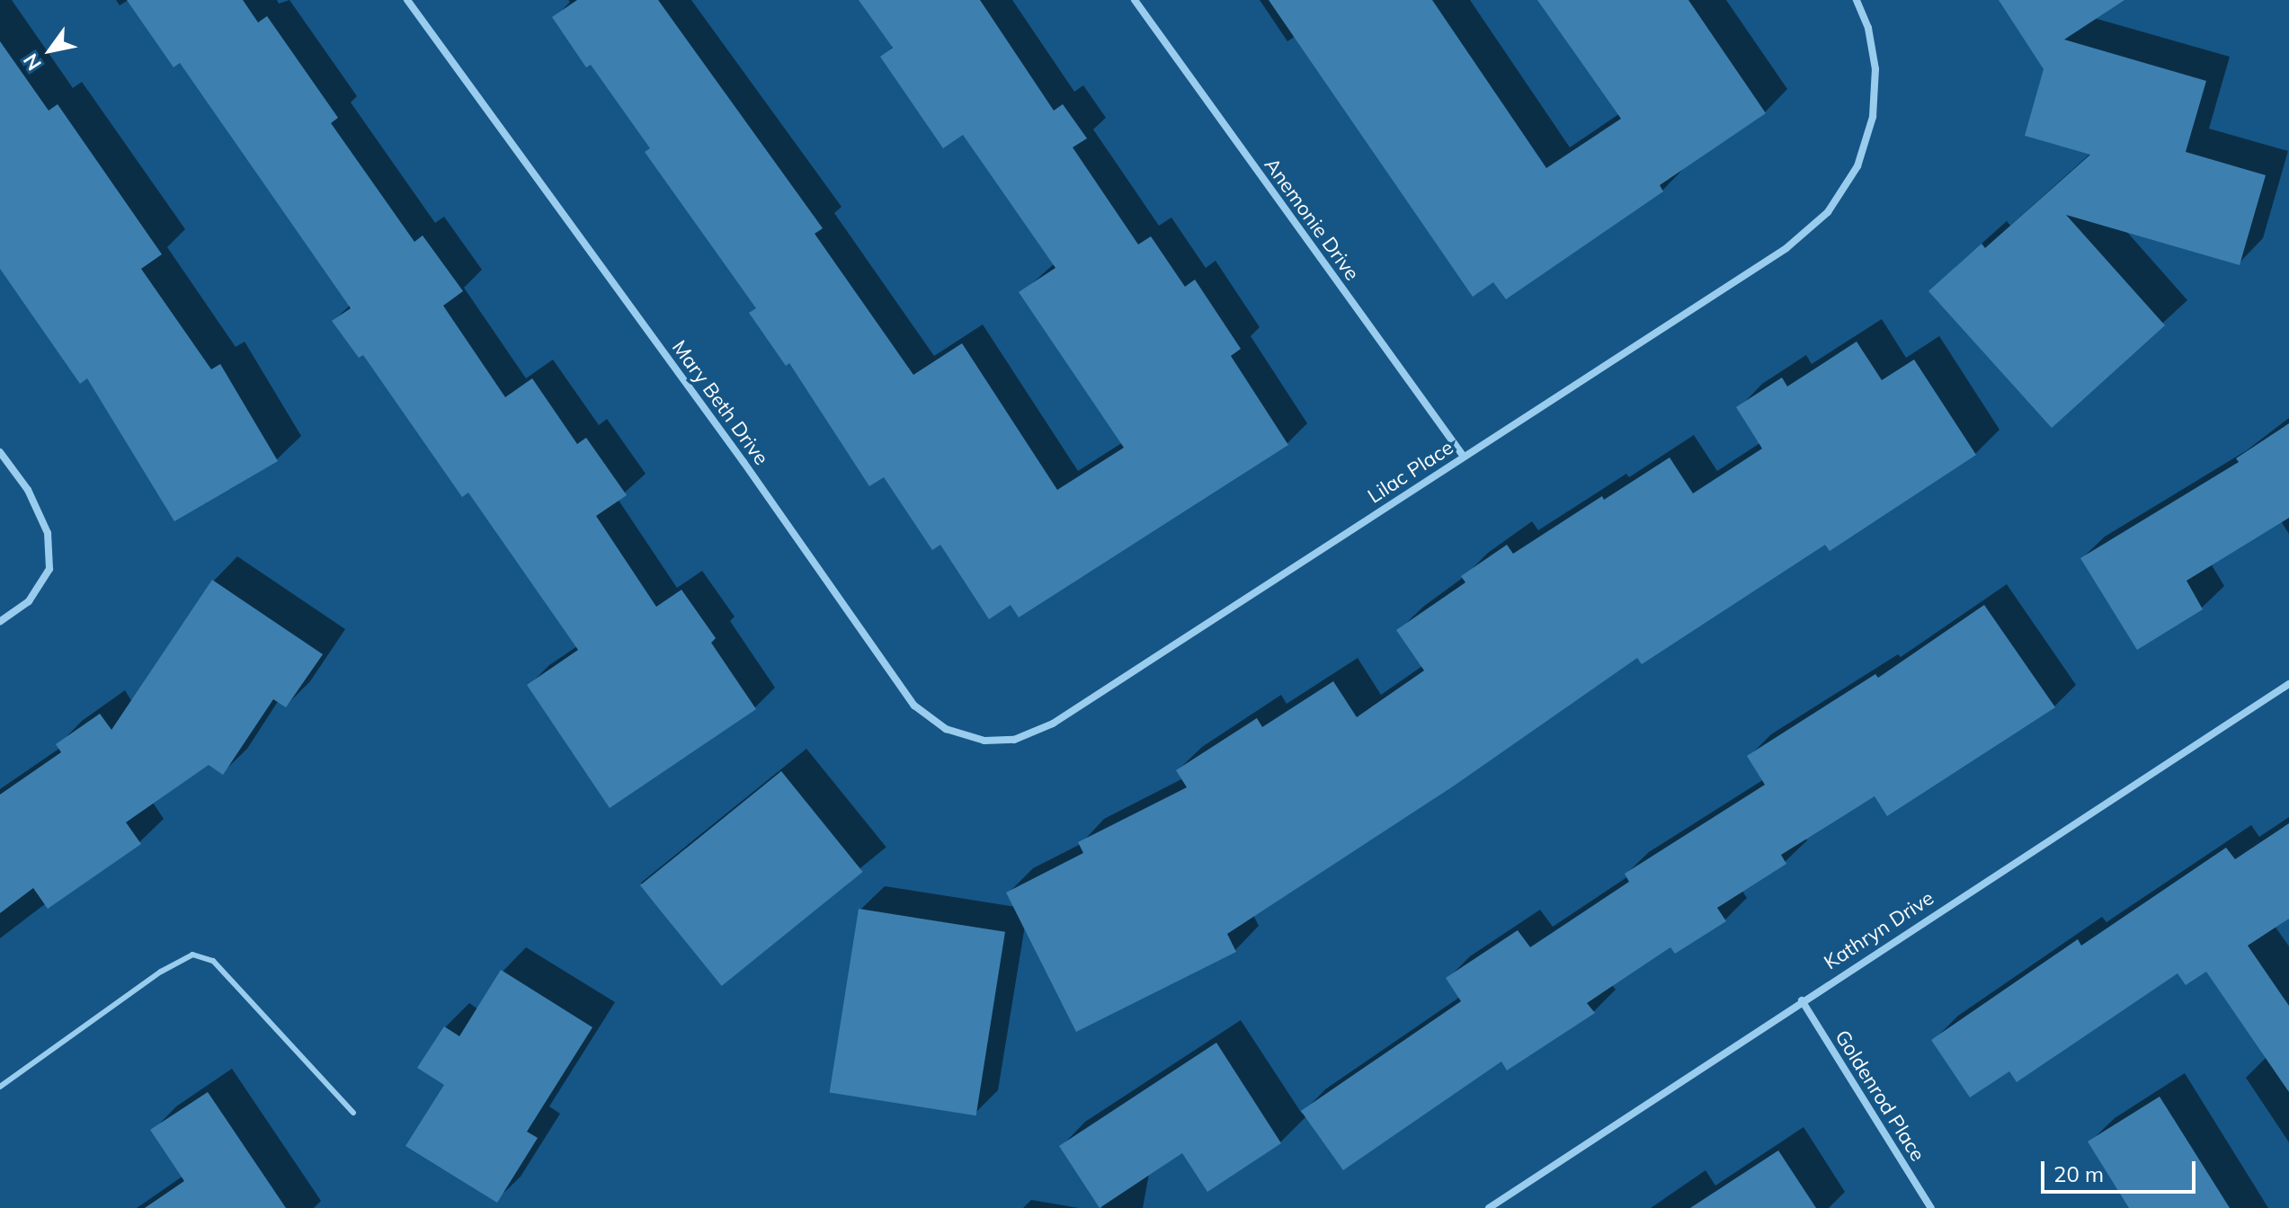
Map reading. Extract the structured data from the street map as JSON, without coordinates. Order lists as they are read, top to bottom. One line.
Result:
{"streets":{"street":["Anemonie Drive","Mary Beth Drive","Lilac Place","Kathryn Drive","Goldenrod Place"]},"crossings":[["Anemonie Drive","Lilac Place"],["Mary Beth Drive","Lilac Place"],["Kathryn Drive","Goldenrod Place"]],"scale_bar":"20 m","north":"bottom left"}
